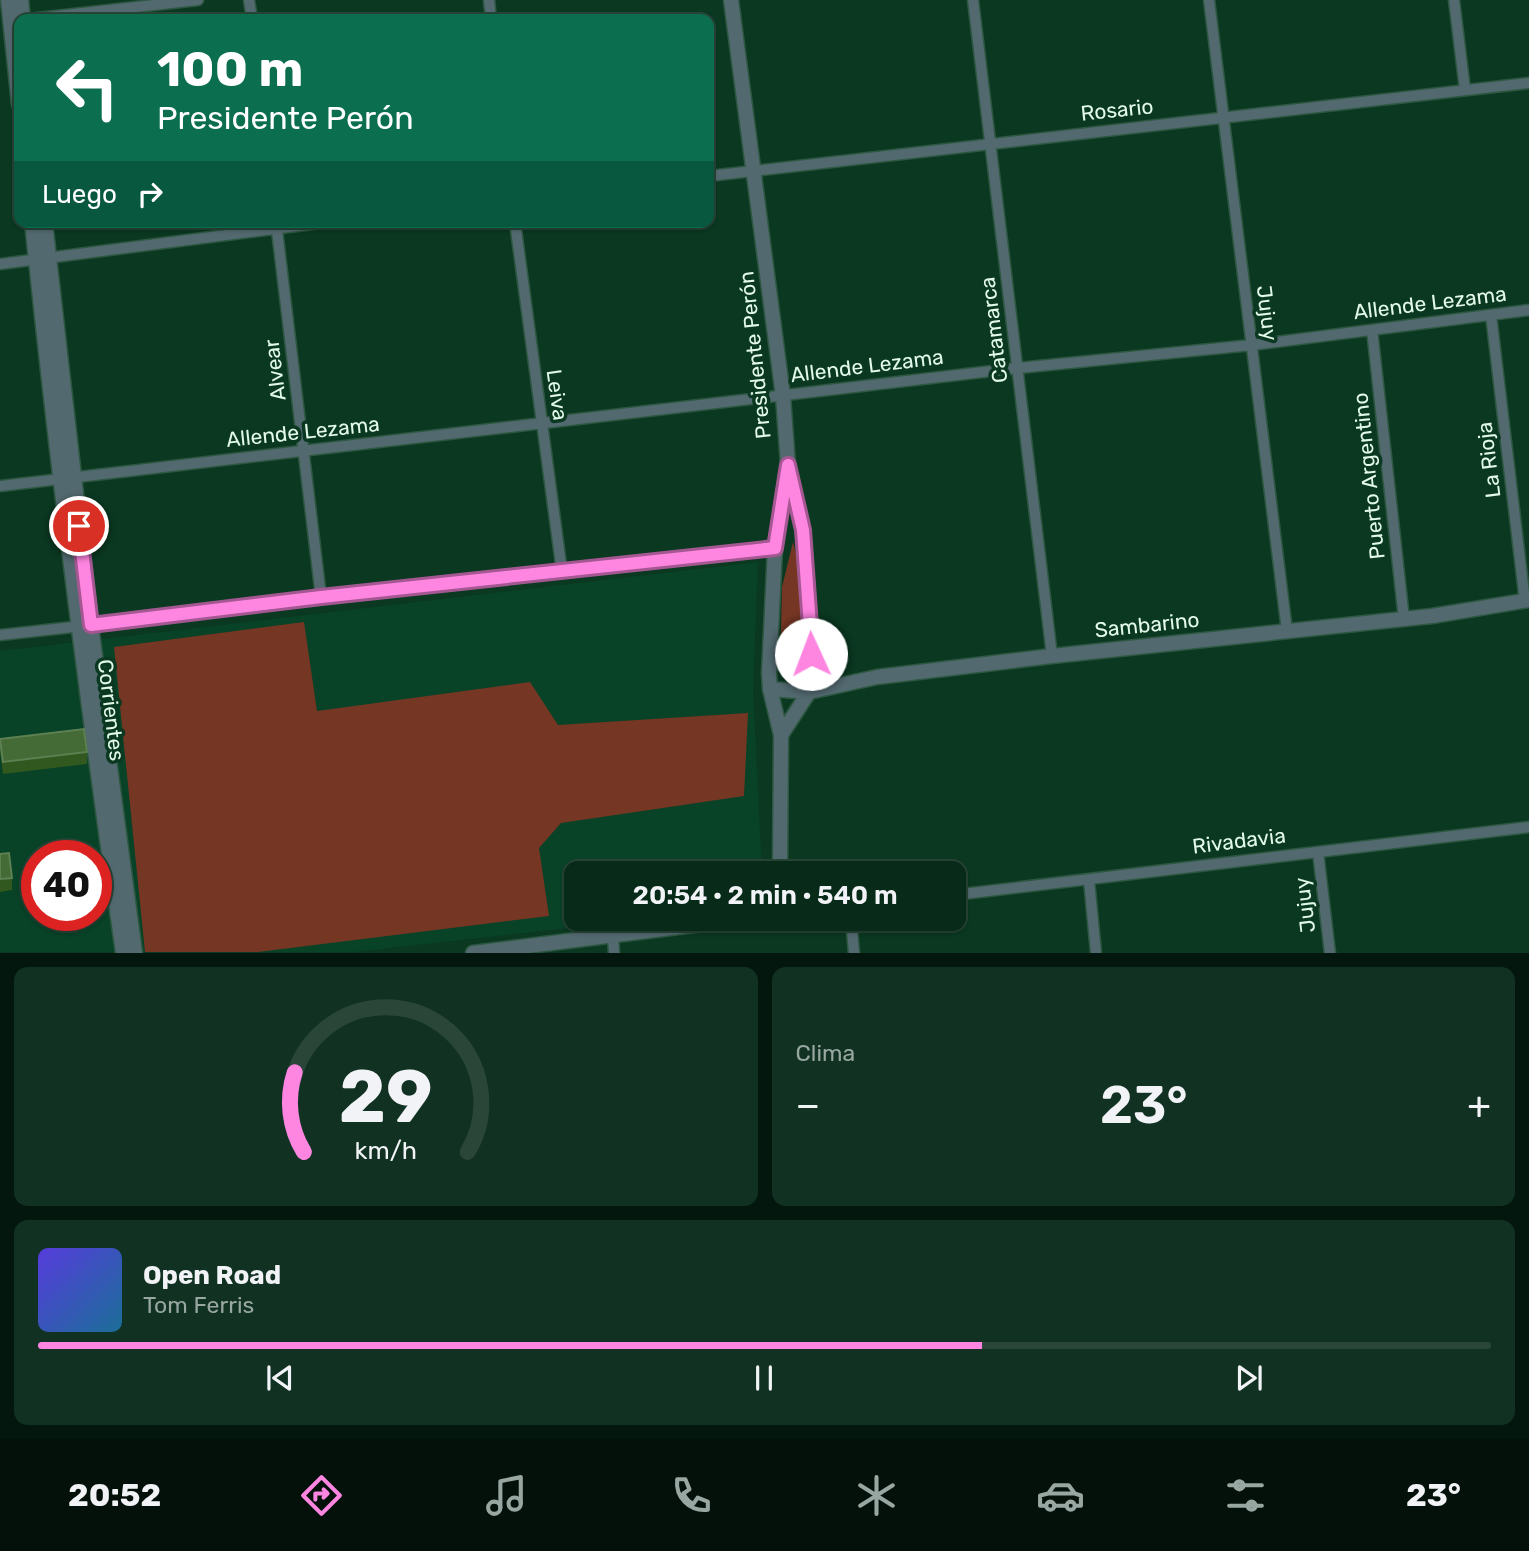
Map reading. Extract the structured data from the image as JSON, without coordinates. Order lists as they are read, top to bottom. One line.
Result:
{"streets":{"street":["Rosario","Allende Lezama","Jujuy","Catamarca","Presidente Perón","Alvear","Leiva","La Rioja","Puerto Argentino","Sambarino","Corrientes","Rivadavia"]},"crossings":[["Rosario","Jujuy"],["Rosario","Catamarca"],["Rosario","Presidente Perón"],["Allende Lezama","Jujuy"],["Allende Lezama","Catamarca"],["Allende Lezama","Presidente Perón"],["Allende Lezama","Alvear"],["Allende Lezama","Leiva"],["Allende Lezama","La Rioja"],["Allende Lezama","Puerto Argentino"],["Allende Lezama","Corrientes"],["Jujuy","Sambarino"],["Jujuy","Rivadavia"],["Catamarca","Sambarino"],["Presidente Perón","Sambarino"],["La Rioja","Sambarino"],["Puerto Argentino","Sambarino"]],"page":{"turn":["100 m","Presidente Perón"],"then":"Luego","limit":"40","trip":"20:54 · 2 min · 540 m","tile":"Clima","heat":["−","23°","+"],"song":["Open Road","Tom Ferris"],"tabs":["20:52","23°"],"gauge":["29","km/h"]}}
